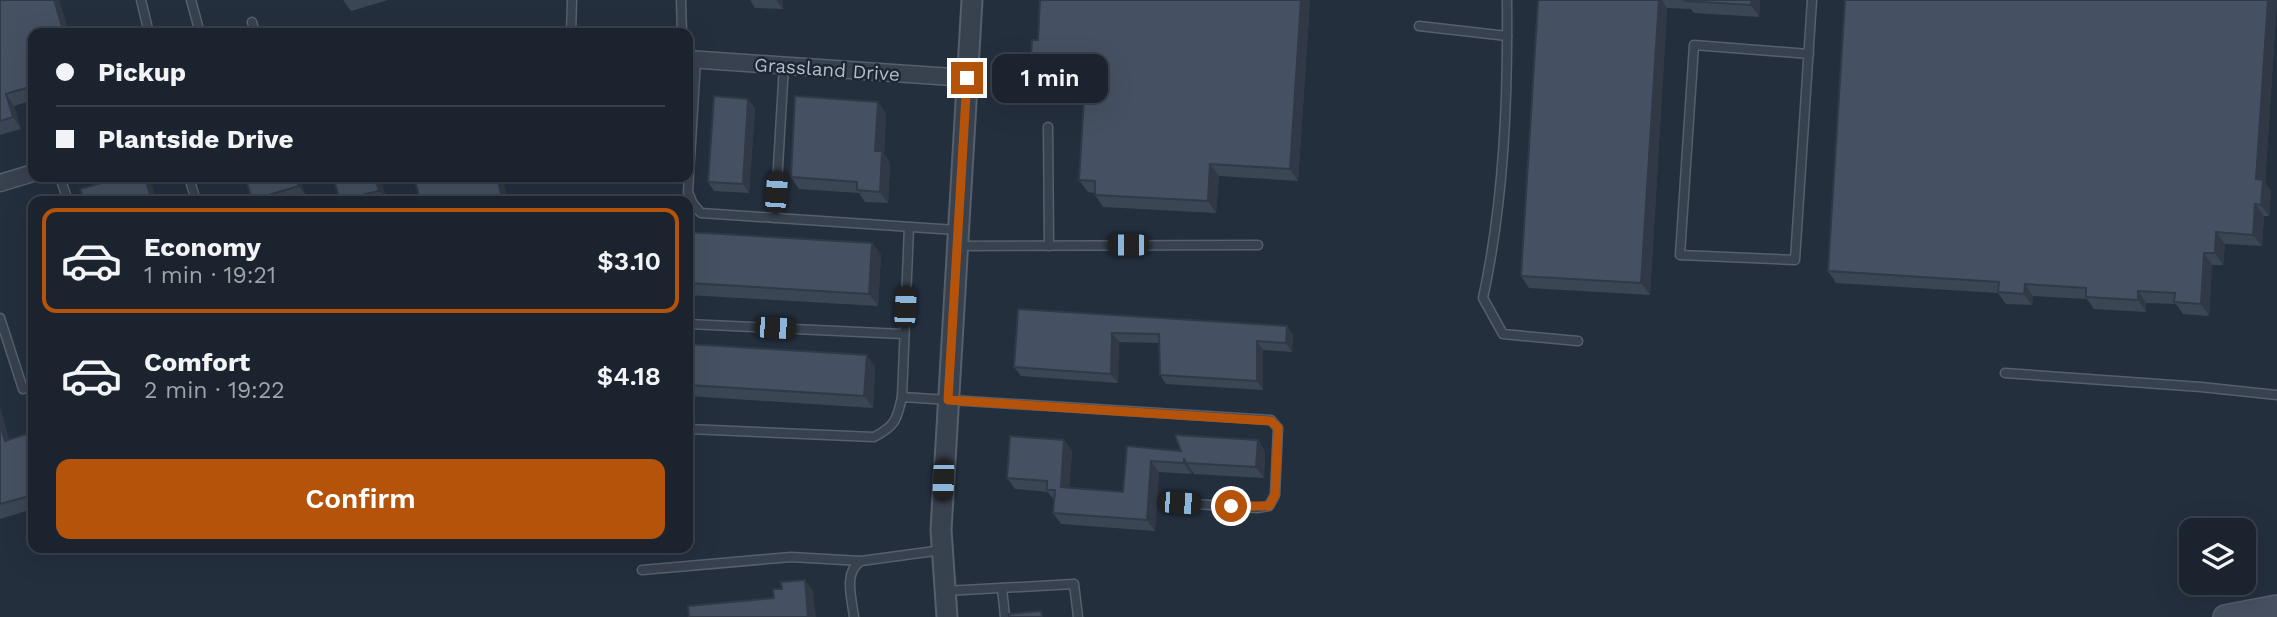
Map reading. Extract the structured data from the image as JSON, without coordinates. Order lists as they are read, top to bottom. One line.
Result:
{"streets":{"street":["Grassland Drive"]},"page":{"banner":["Pickup","Plantside Drive"],"bubble":"1 min","list":[{"name":"Economy","note":"1 min · 19:21","value":"$3.10"},{"name":"Comfort","note":"2 min · 19:22","value":"$4.18"}],"buttons":"Confirm"}}
